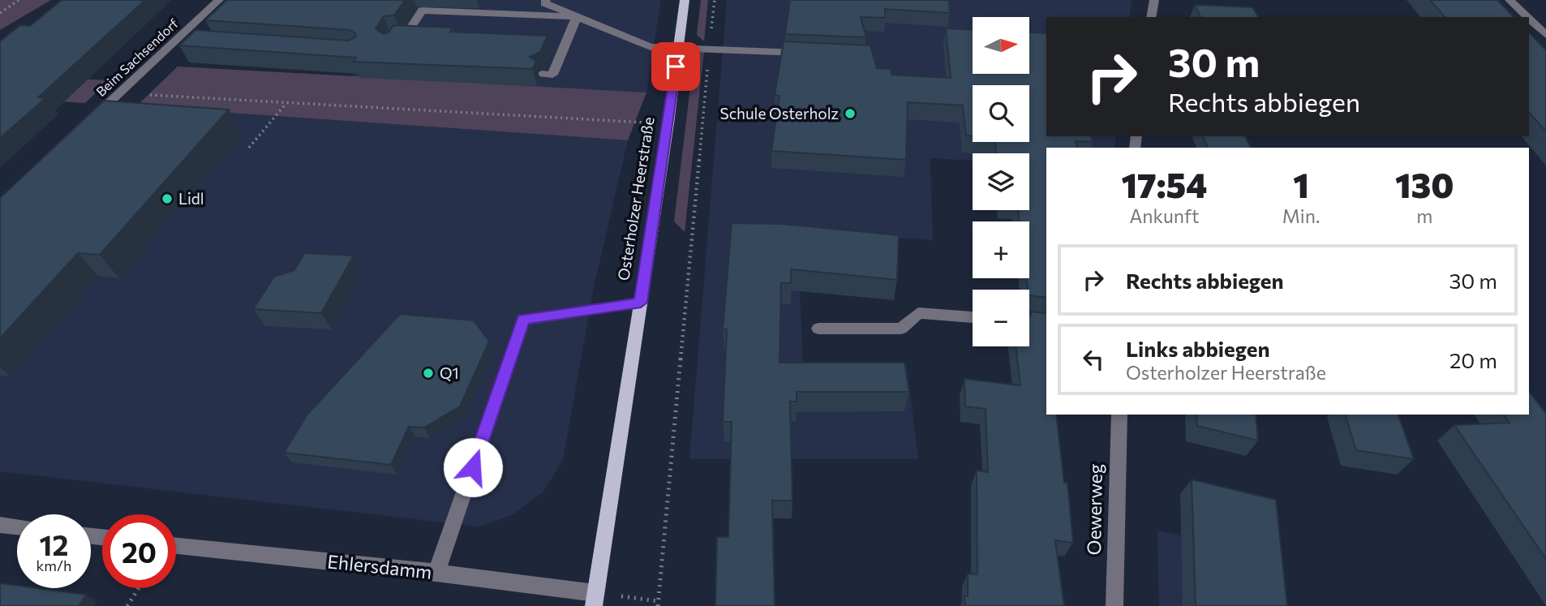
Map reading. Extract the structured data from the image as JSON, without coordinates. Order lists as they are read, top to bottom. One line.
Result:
{"streets":{"main road":["Osterholzer Heerstraße"],"street":["Beim Sachsendorf","Oewerweg","Ehlersdamm"]},"crossings":[["Osterholzer Heerstraße","Ehlersdamm"]],"places":["Schule Osterholz","Lidl","Q1"],"north":"right","page":{"map_buttons":["+","−"],"turn":["30 m","Rechts abbiegen"],"eta":["17:54","Ankunft","1","Min.","130","m"],"list":[{"name":"Rechts abbiegen","value":"30 m"},{"name":"Links abbiegen","note":"Osterholzer Heerstraße","value":"20 m"}],"speed":"12 km/h","limit":"20"}}
